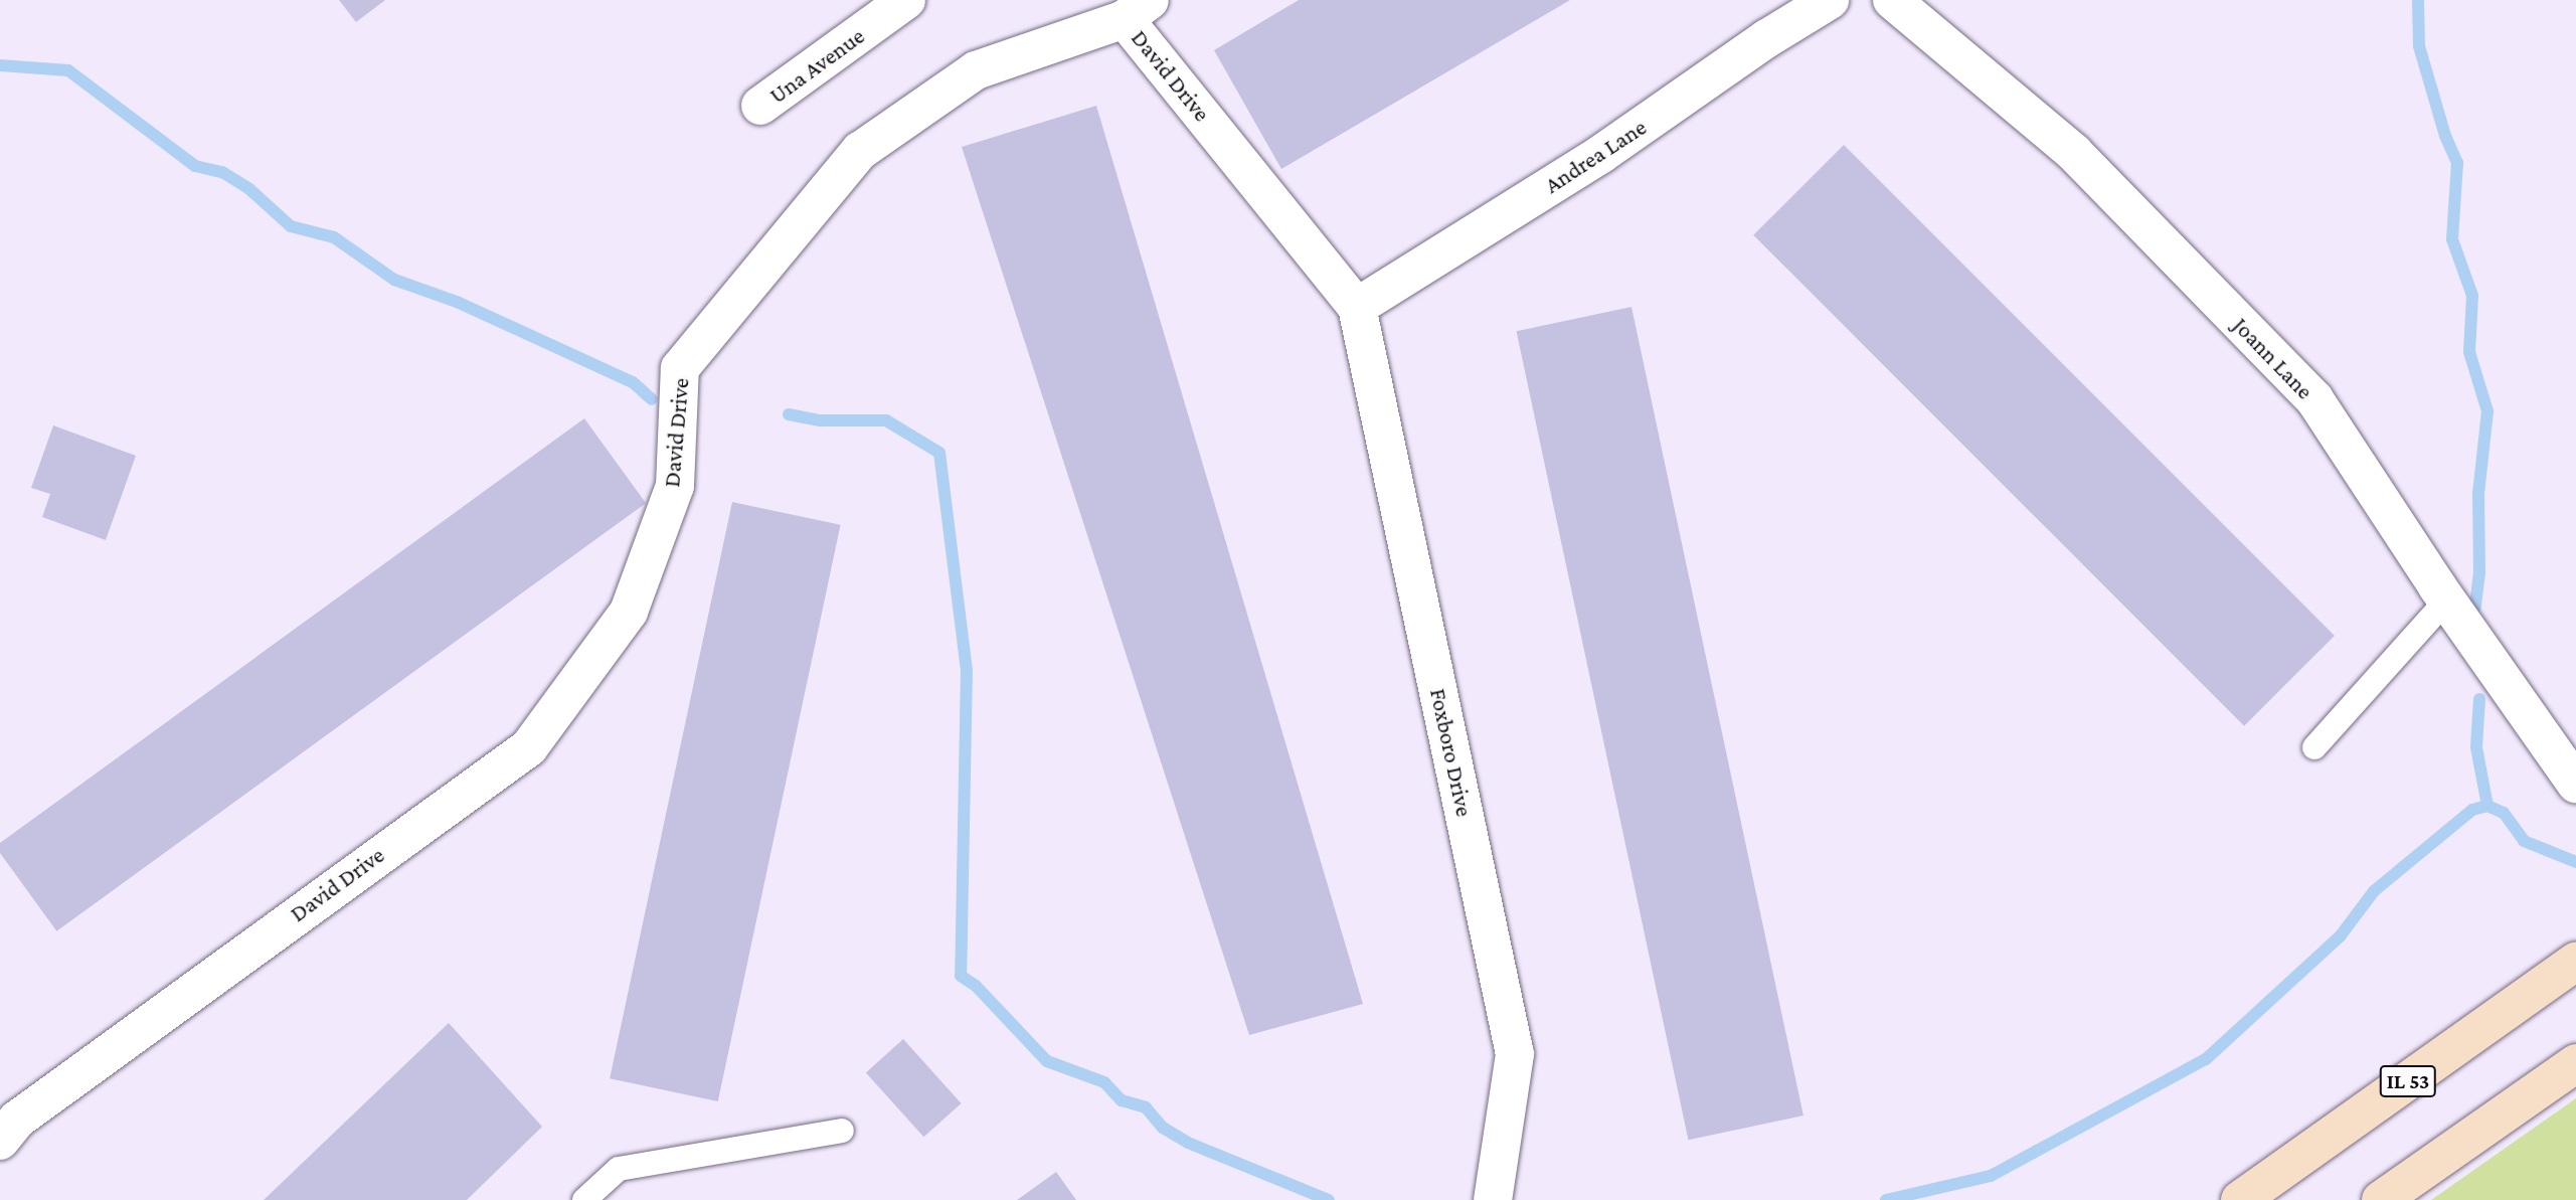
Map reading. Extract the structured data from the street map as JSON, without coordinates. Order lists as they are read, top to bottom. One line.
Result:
{"streets":{"main road":["IL 53"],"street":["Una Avenue","David Drive","Andrea Lane","Joann Lane","Foxboro Drive"]},"crossings":[["David Drive","Andrea Lane"],["David Drive","Foxboro Drive"],["Andrea Lane","Foxboro Drive"]]}
